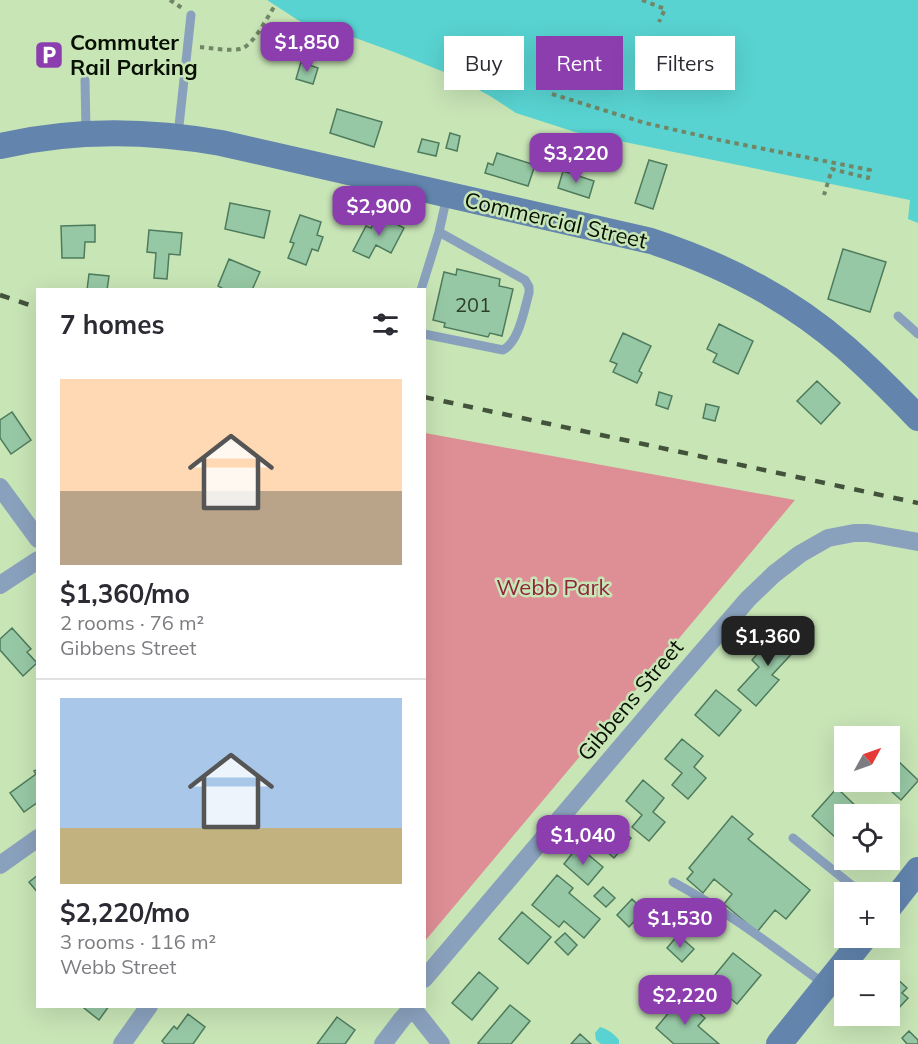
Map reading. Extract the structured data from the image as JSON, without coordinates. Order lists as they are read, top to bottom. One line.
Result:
{"streets":{"main road":["Commercial Street"],"street":["Gibbens Street"]},"parks":["Webb Park"],"places":{"parking":["Commuter Rail Parking"]},"house_numbers":["201"],"north":"top right","page":{"price":["$1,850","$3,220","$2,900","$1,360","$1,040","$1,530","$2,220"],"chip":["Buy","Rent","Filters"],"heading":"7 homes","list":[{"name":"$1,360/mo","note":"2 rooms · 76 m² · Gibbens Street"},{"name":"$2,220/mo","note":"3 rooms · 116 m² · Webb Street"}],"map_buttons":["+","−"]}}
